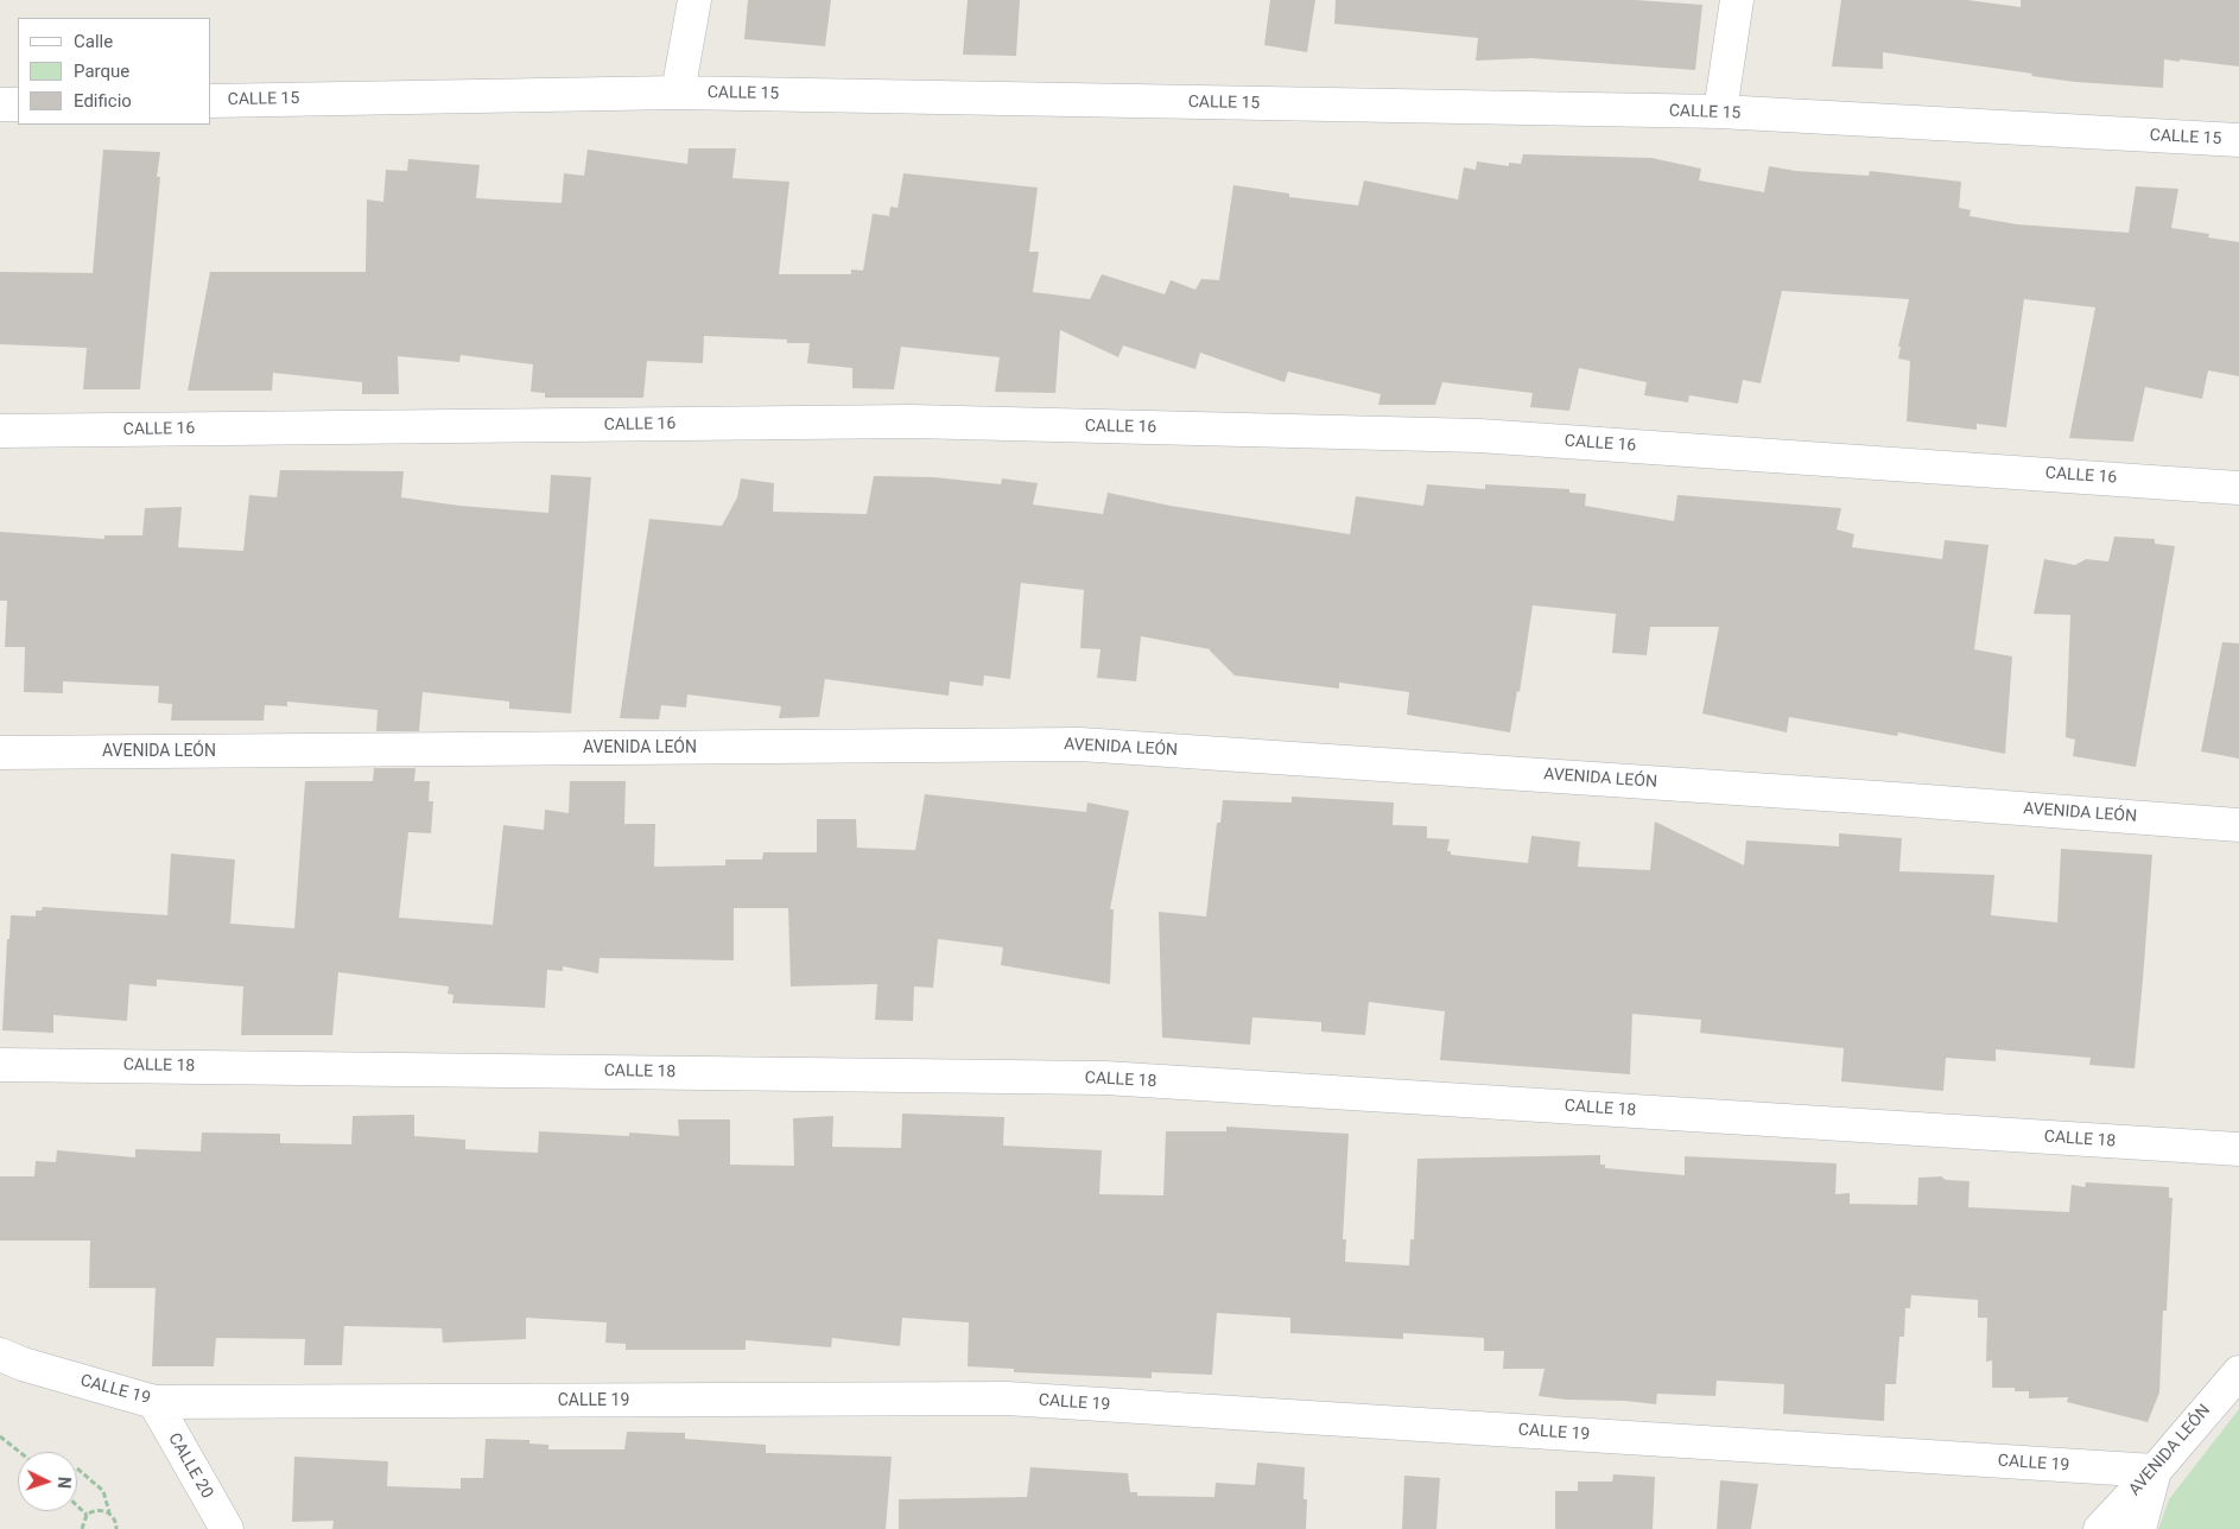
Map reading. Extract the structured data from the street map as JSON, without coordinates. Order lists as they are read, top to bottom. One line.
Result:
{"streets":{"street":["CALLE 15","CALLE 16","AVENIDA LEÓN","CALLE 18","CALLE 19","CALLE 20"]},"crossings":[["AVENIDA LEÓN","CALLE 19"],["CALLE 19","CALLE 20"]],"legend":["Calle","Parque","Edificio"],"north":"right"}
